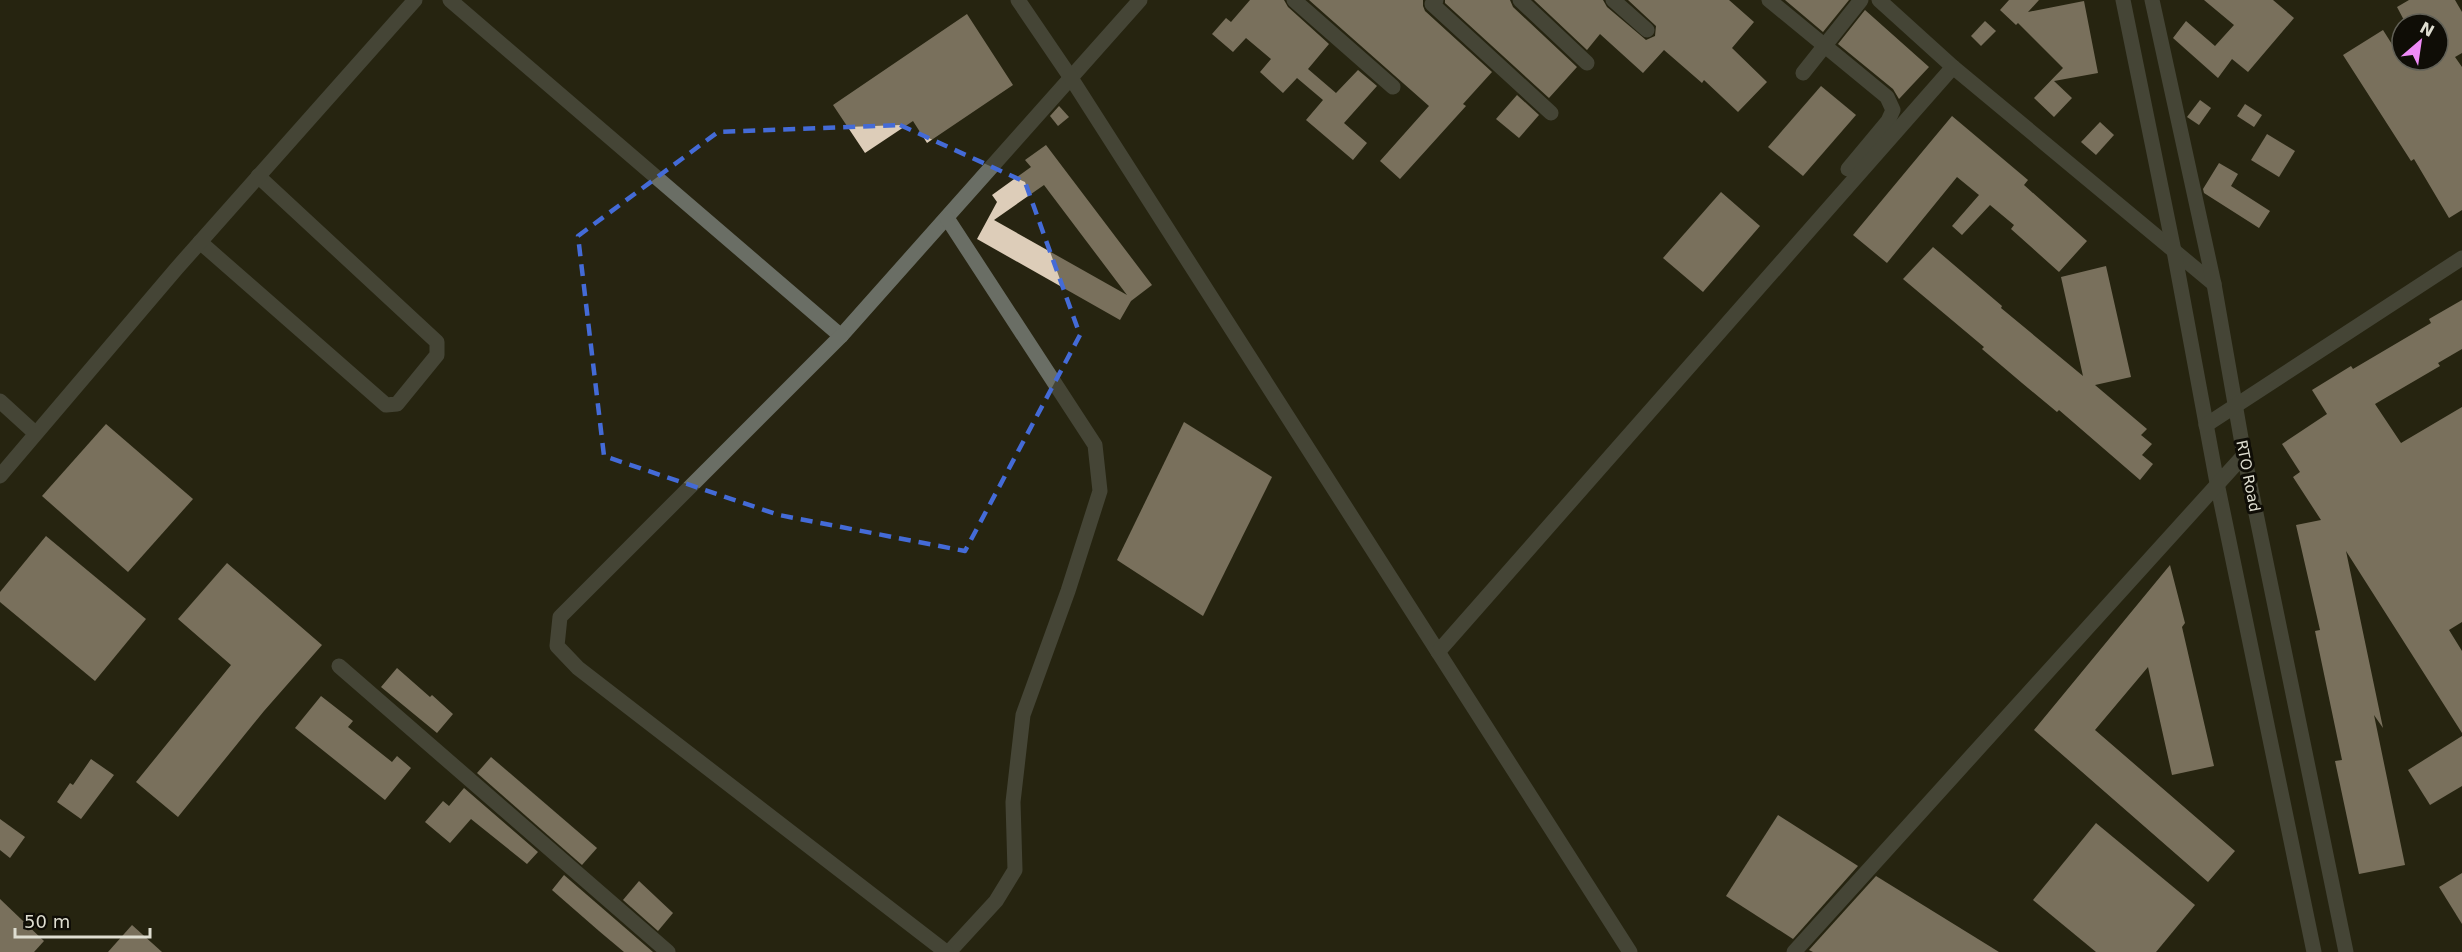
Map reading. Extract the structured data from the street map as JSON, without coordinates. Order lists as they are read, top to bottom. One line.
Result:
{"streets":{"street":["RTO Road"]},"scale_bar":"50 m","north":"top right"}
